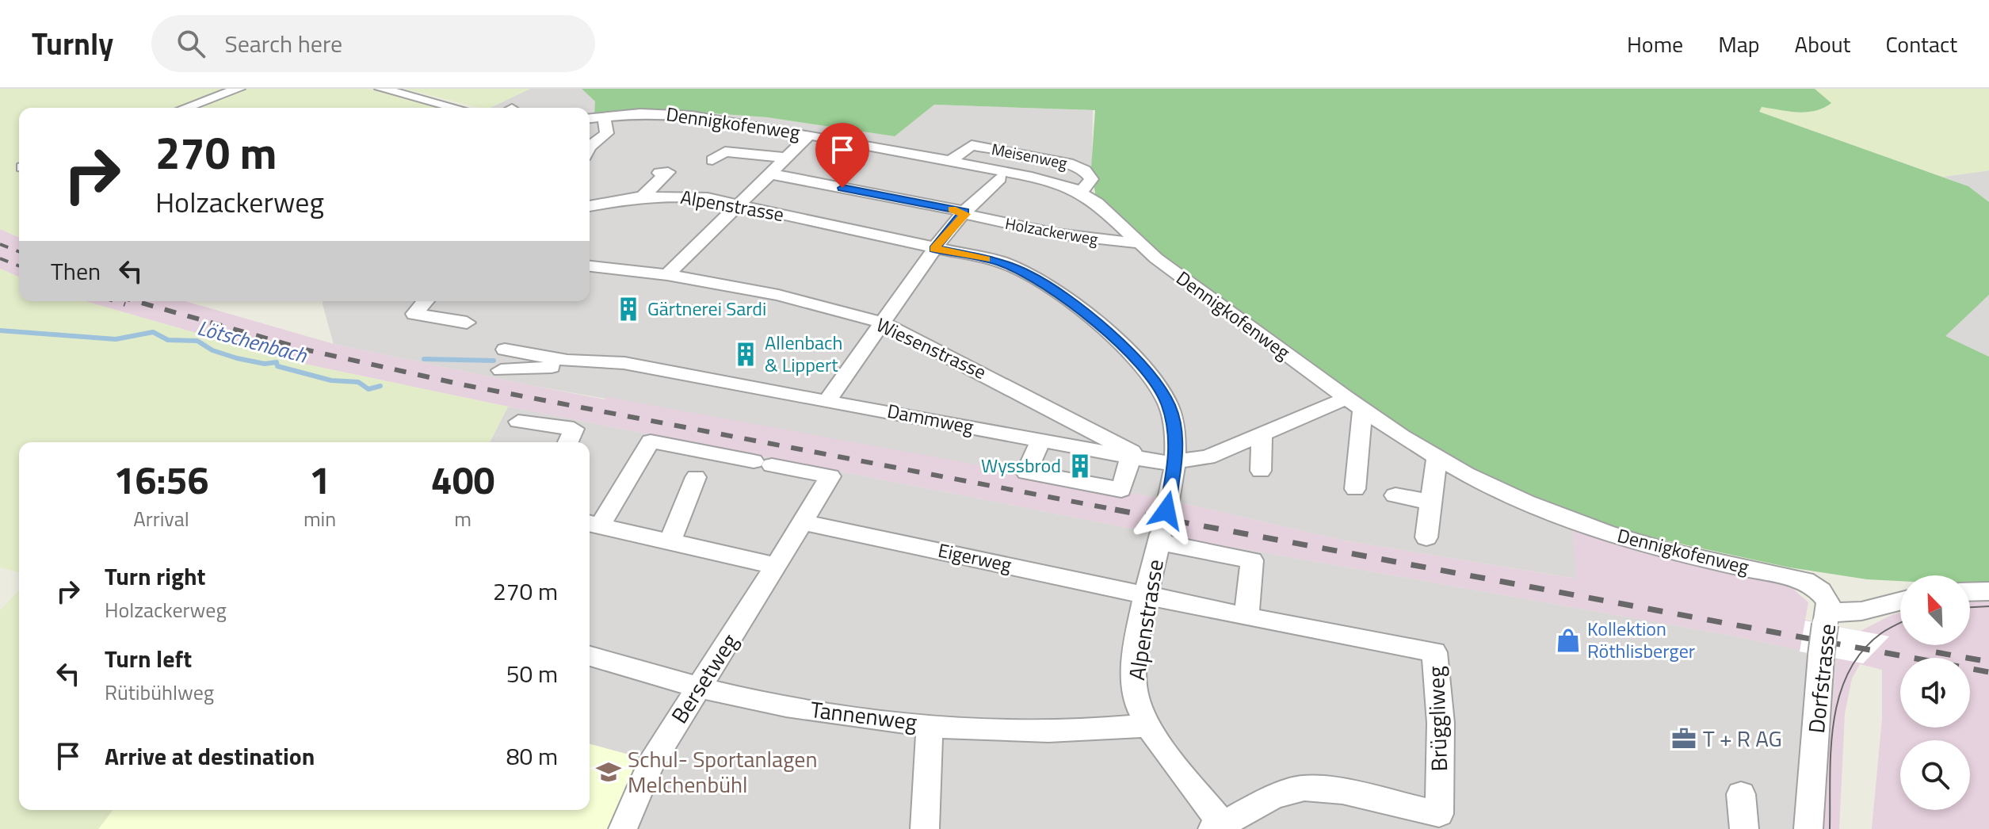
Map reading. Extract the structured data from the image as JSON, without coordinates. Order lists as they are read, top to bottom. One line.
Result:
{"streets":{"street":["Dennigkofenweg","Alpenstrasse","Holzackerweg","Wiesenstrasse","Dammweg","Eigerweg","Bersetweg","Dorfstrasse","Tannenweg","Brüggliweg"]},"crossings":[["Dennigkofenweg","Holzackerweg"],["Dennigkofenweg","Dammweg"],["Dennigkofenweg","Dorfstrasse"],["Alpenstrasse","Dammweg"],["Alpenstrasse","Eigerweg"],["Alpenstrasse","Tannenweg"],["Alpenstrasse","Brüggliweg"],["Wiesenstrasse","Dammweg"],["Eigerweg","Brüggliweg"],["Bersetweg","Tannenweg"]],"water":["Lötschenbach"],"places":{"building":["Gärtnerei Sardi","Allenbach & Lippert","Wyssbrod"],"shop":["Kollektion Röthlisberger"],"office":["T + R AG"],"school or university":["Schul- Sportanlagen Melchenbühl"]},"north":"top left","page":{"header":"Turnly","search":"Search here","nav":["Home","Map","About","Contact"],"turn":["270 m","Holzackerweg"],"then":"Then","eta":["16:56","Arrival","1","min","400","m"],"list":[{"name":"Turn right","note":"Holzackerweg","value":"270 m"},{"name":"Turn left","note":"Rütibühlweg","value":"50 m"},{"name":"Arrive at destination","value":"80 m"}]}}
